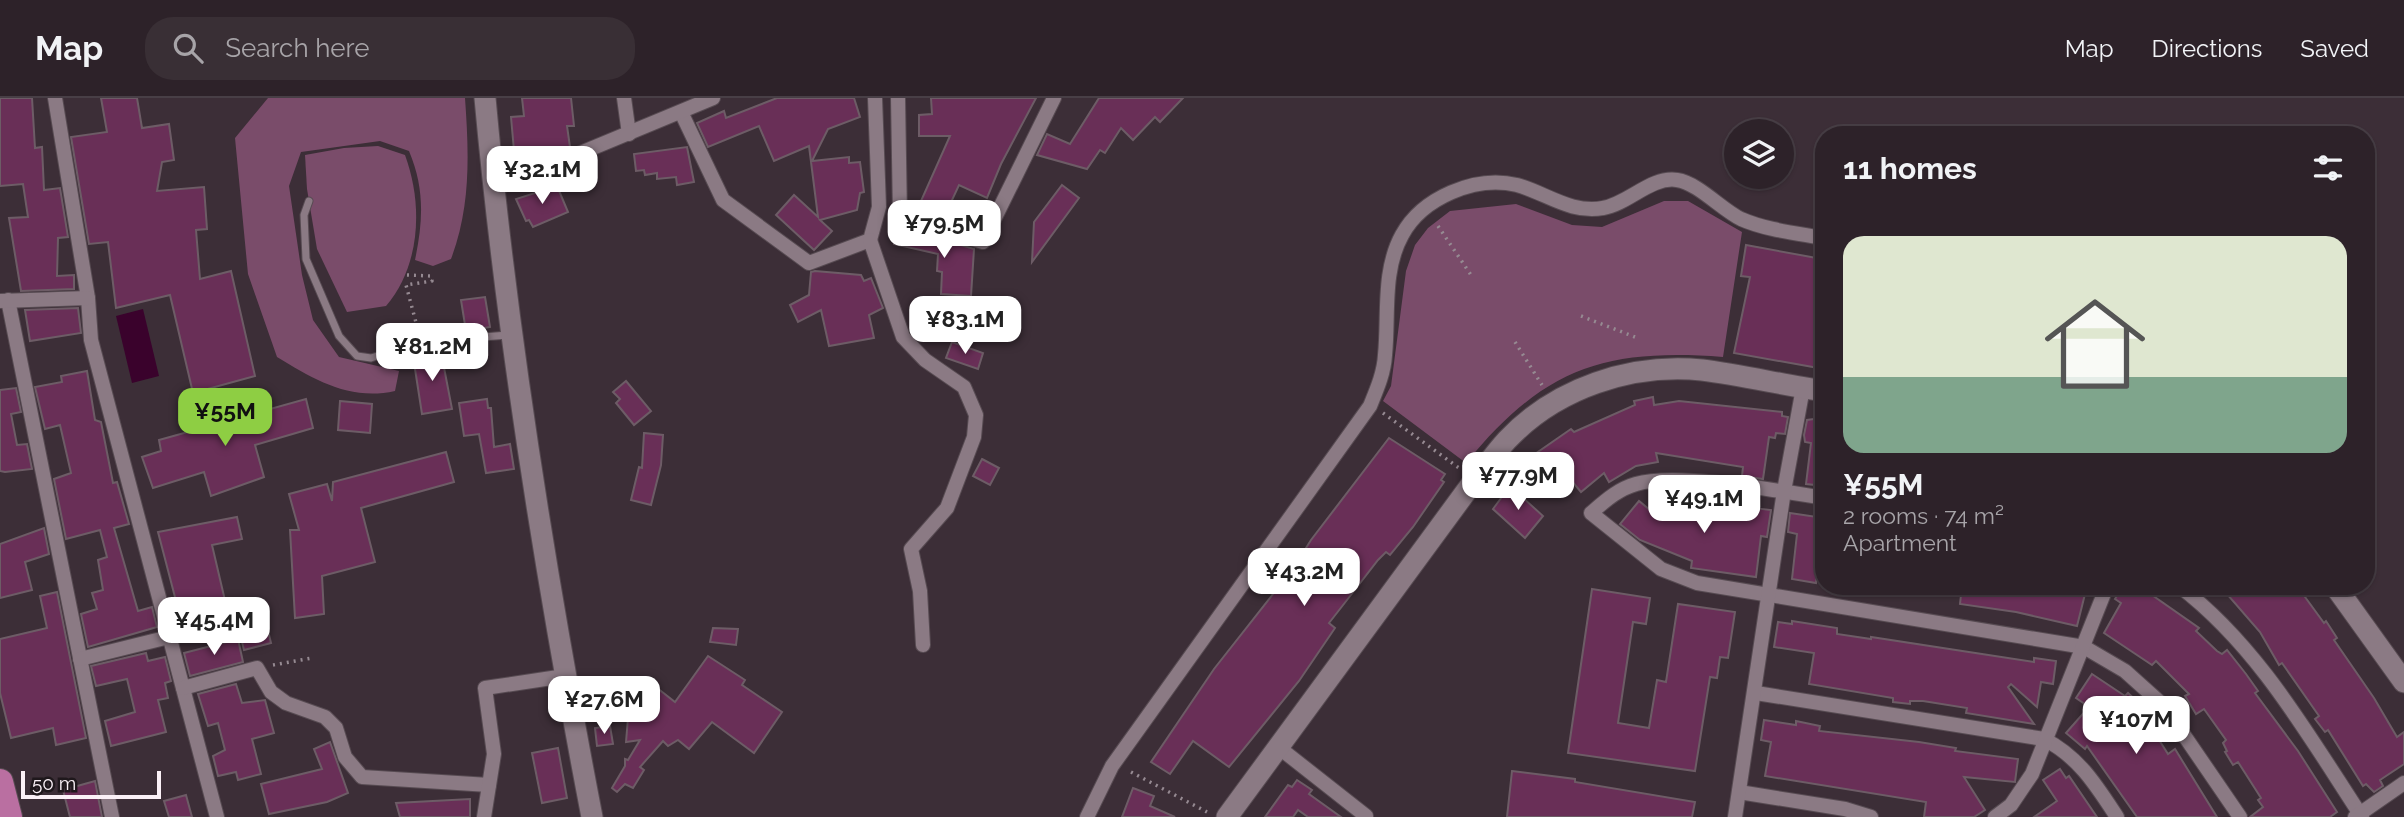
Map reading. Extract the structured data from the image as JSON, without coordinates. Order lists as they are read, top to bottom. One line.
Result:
{"scale_bar":"50 m","page":{"header":"Map","search":"Search here","nav":["Map","Directions","Saved"],"heading":"11 homes","price":["¥32.1M","¥79.5M","¥83.1M","¥81.2M","¥55M","¥77.9M","¥49.1M","¥43.2M","¥45.4M","¥27.6M","¥107M"],"list":[{"name":"¥55M","note":"2 rooms · 74 m² · Apartment"}],"scale":"50 m"}}
